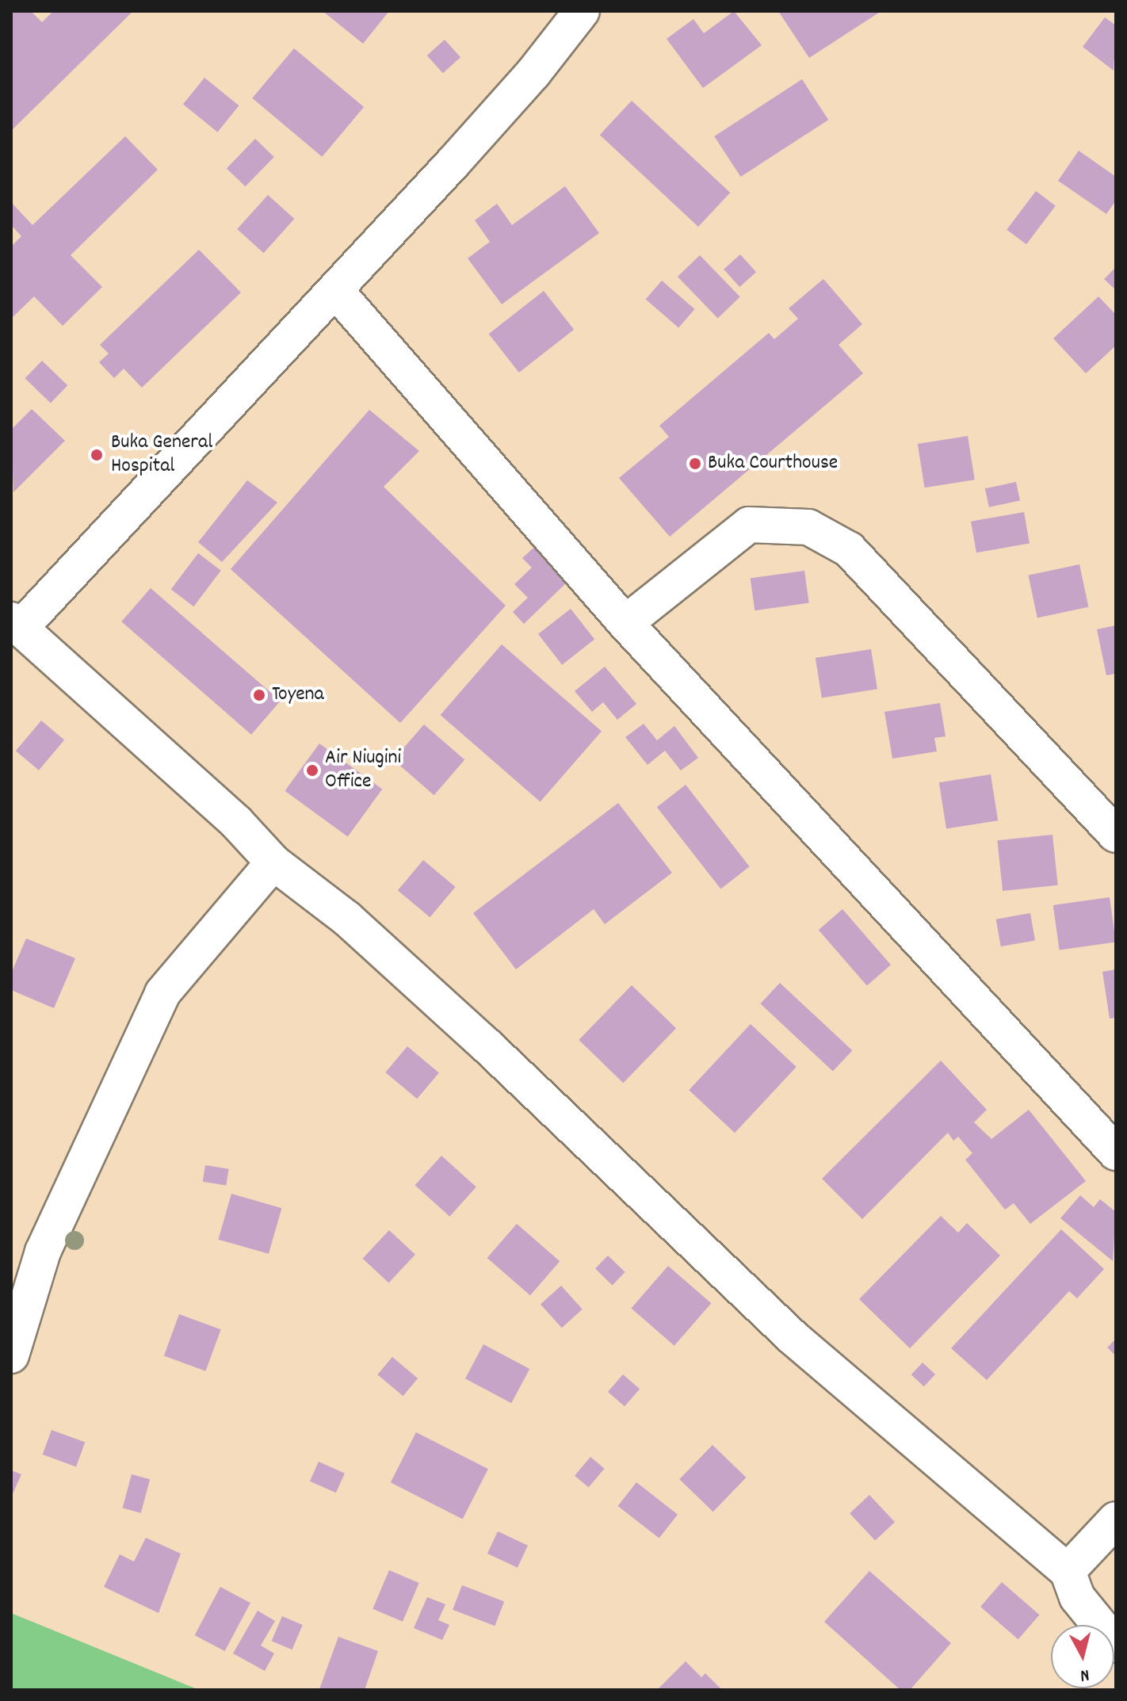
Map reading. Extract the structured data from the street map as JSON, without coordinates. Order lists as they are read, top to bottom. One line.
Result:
{"places":["Buka General Hospital","Buka Courthouse","Toyena","Air Niugini Office"],"north":"bottom"}
